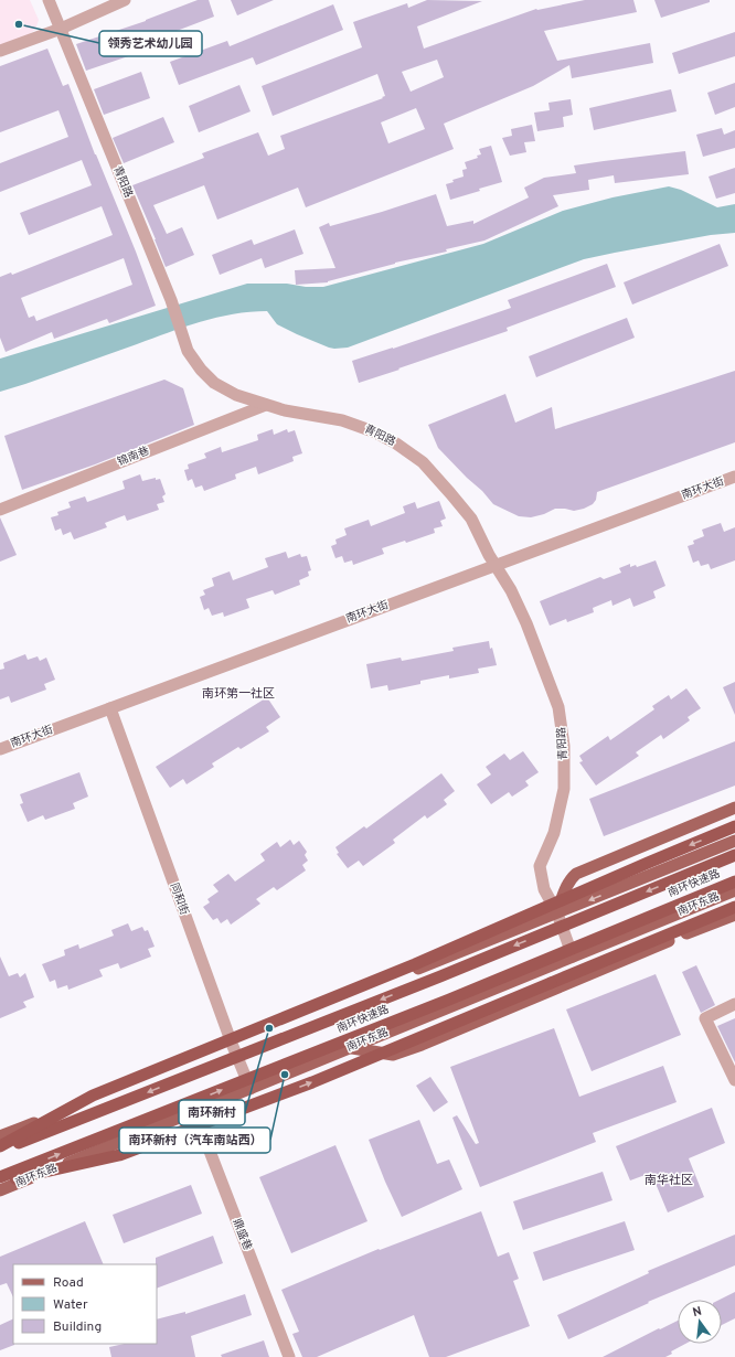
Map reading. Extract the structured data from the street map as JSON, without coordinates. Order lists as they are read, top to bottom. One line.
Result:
{"streets":{"highway":["南环快速路"],"main road":["南环东路"],"street":["青阳路","锦南巷","南环大街","同和街","鼎盛巷"]},"crossings":[["青阳路","锦南巷"],["青阳路","南环大街"],["青阳路","南环东路"],["南环大街","同和街"],["同和街","南环东路"],["南环东路","鼎盛巷"]],"districts":["南环第一社区","南华社区"],"places":["领秀艺术幼儿园","南环新村","南环新村（汽车南站西）"],"legend":["Road","Water","Building"],"north":"top"}
